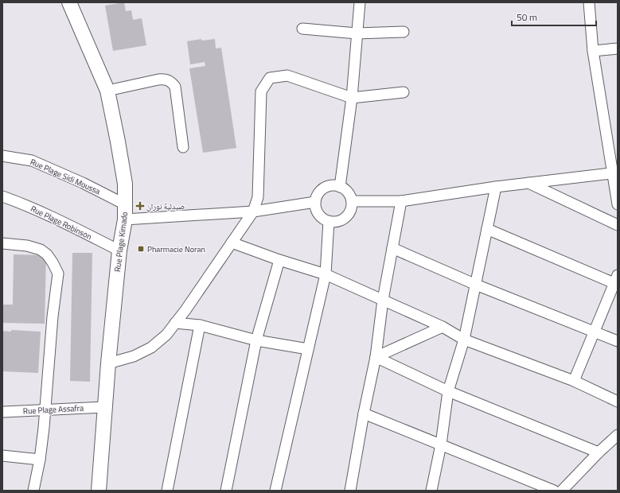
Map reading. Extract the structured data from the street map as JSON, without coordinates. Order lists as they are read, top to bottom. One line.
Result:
{"streets":{"street":["Rue Plage Sidi Moussa","Rue Plage Robinson","Rue Plage Kimado","Rue Plage Assafra"]},"crossings":[["Rue Plage Sidi Moussa","Rue Plage Kimado"],["Rue Plage Robinson","Rue Plage Kimado"],["Rue Plage Kimado","Rue Plage Assafra"]],"places":{"health":["صيدلية نوران"],"transit":["Pharmacie Noran"]},"scale_bar":"50 m"}
